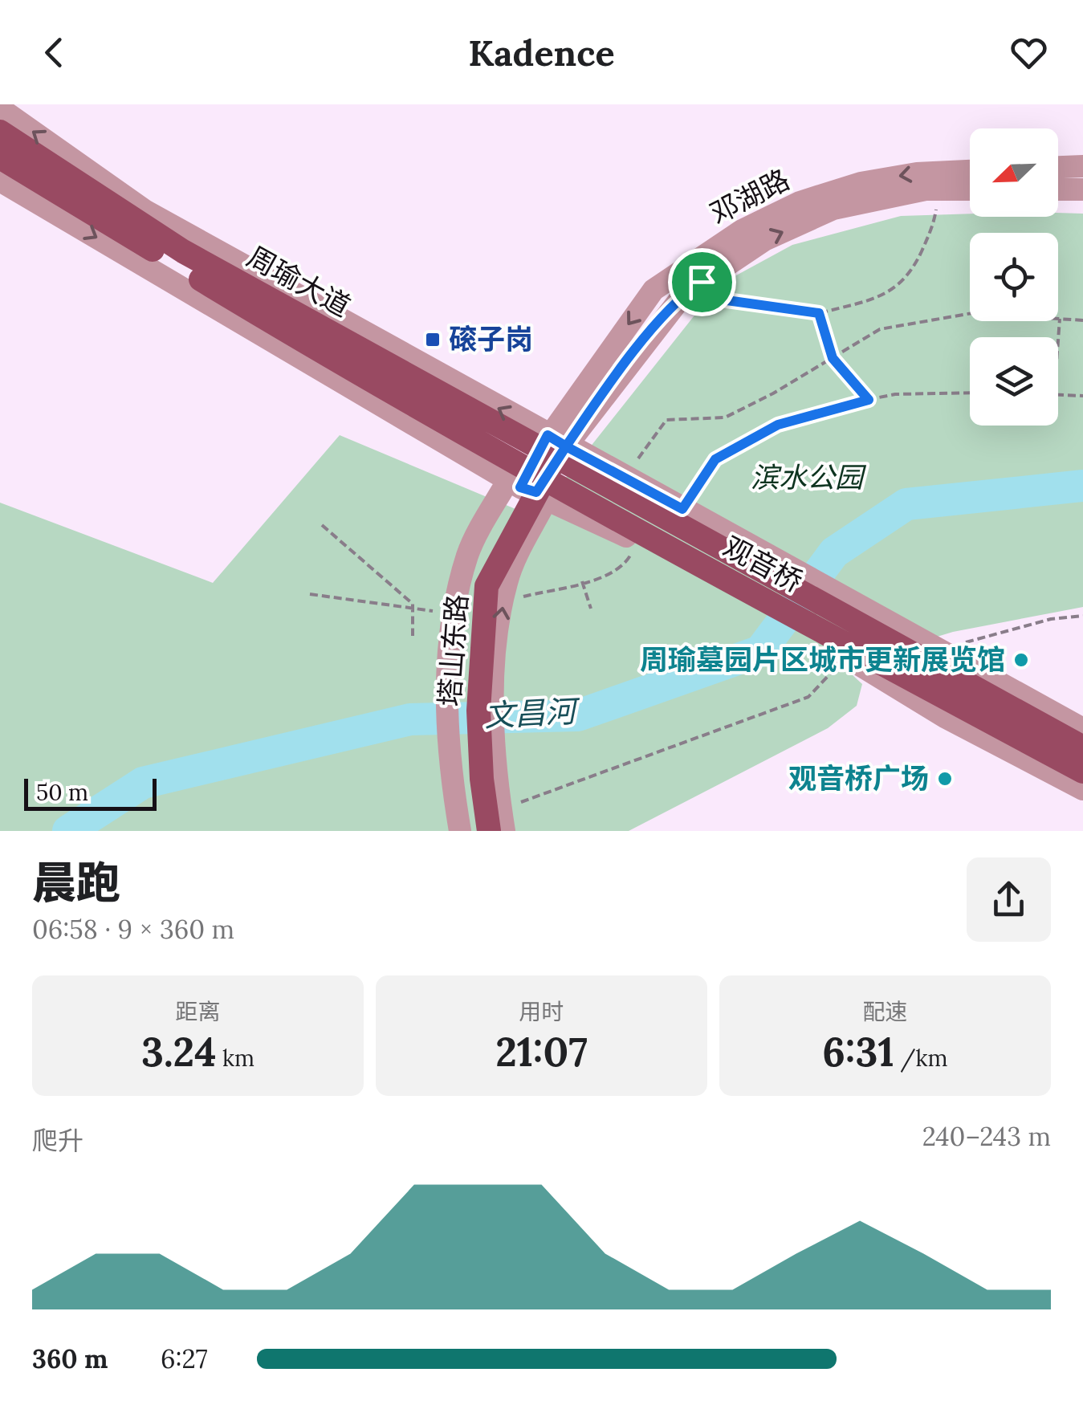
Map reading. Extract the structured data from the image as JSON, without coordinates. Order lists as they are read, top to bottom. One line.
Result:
{"streets":{"main road":["周瑜大道","观音桥","塔山东路"],"street":["邓湖路"]},"crossings":[["邓湖路","周瑜大道"],["邓湖路","观音桥"],["邓湖路","塔山东路"],["周瑜大道","观音桥"],["周瑜大道","塔山东路"],["观音桥","塔山东路"]],"water":["文昌河"],"parks":["滨水公园"],"places":{"transit":["磙子岗"],"other":["周瑜墓园片区城市更新展览馆","观音桥广场"]},"scale_bar":"50 m","north":"bottom left","page":{"header":"Kadence","scale":"50 m","heading":["晨跑","06:58 · 9 × 360 m"],"stats":[["距离","3.24 km"],["用时","21:07"],["配速","6:31 /km"]],"chart":["爬升","240–243 m"],"list":[{"name":"360 m","note":"6:27"}]}}
